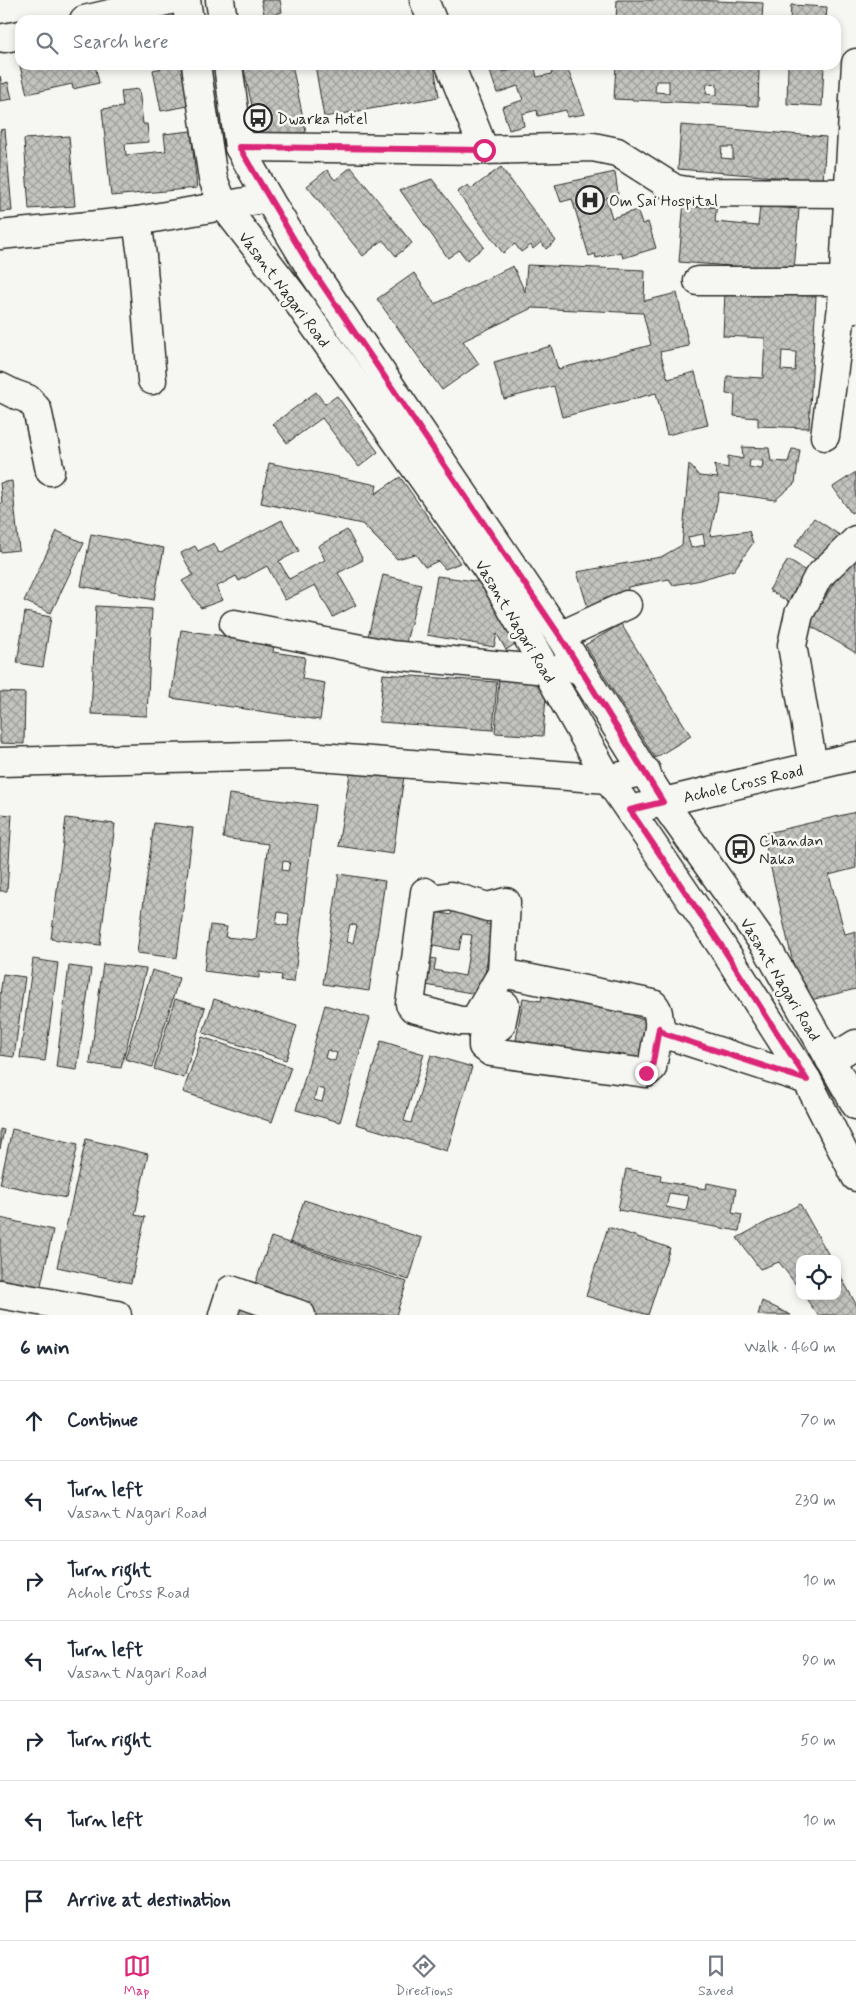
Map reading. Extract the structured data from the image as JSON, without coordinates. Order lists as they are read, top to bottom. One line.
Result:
{"streets":{"street":["Vasant Nagari Road","Achole Cross Road"]},"crossings":[["Vasant Nagari Road","Achole Cross Road"]],"places":{"bus stop":["Dwarka Hotel","Chandan Naka"],"hospital":["Om Sai Hospital"]},"page":{"search":"Search here","heading":["6 min","Walk · 460 m"],"list":[["Continue","70 m"],["Turn left","Vasant Nagari Road","230 m"],["Turn right","Achole Cross Road","10 m"],["Turn left","Vasant Nagari Road","90 m"],["Turn right","50 m"],["Turn left","10 m"],"Arrive at destination"],"nav":["Map","Directions","Saved"]}}
